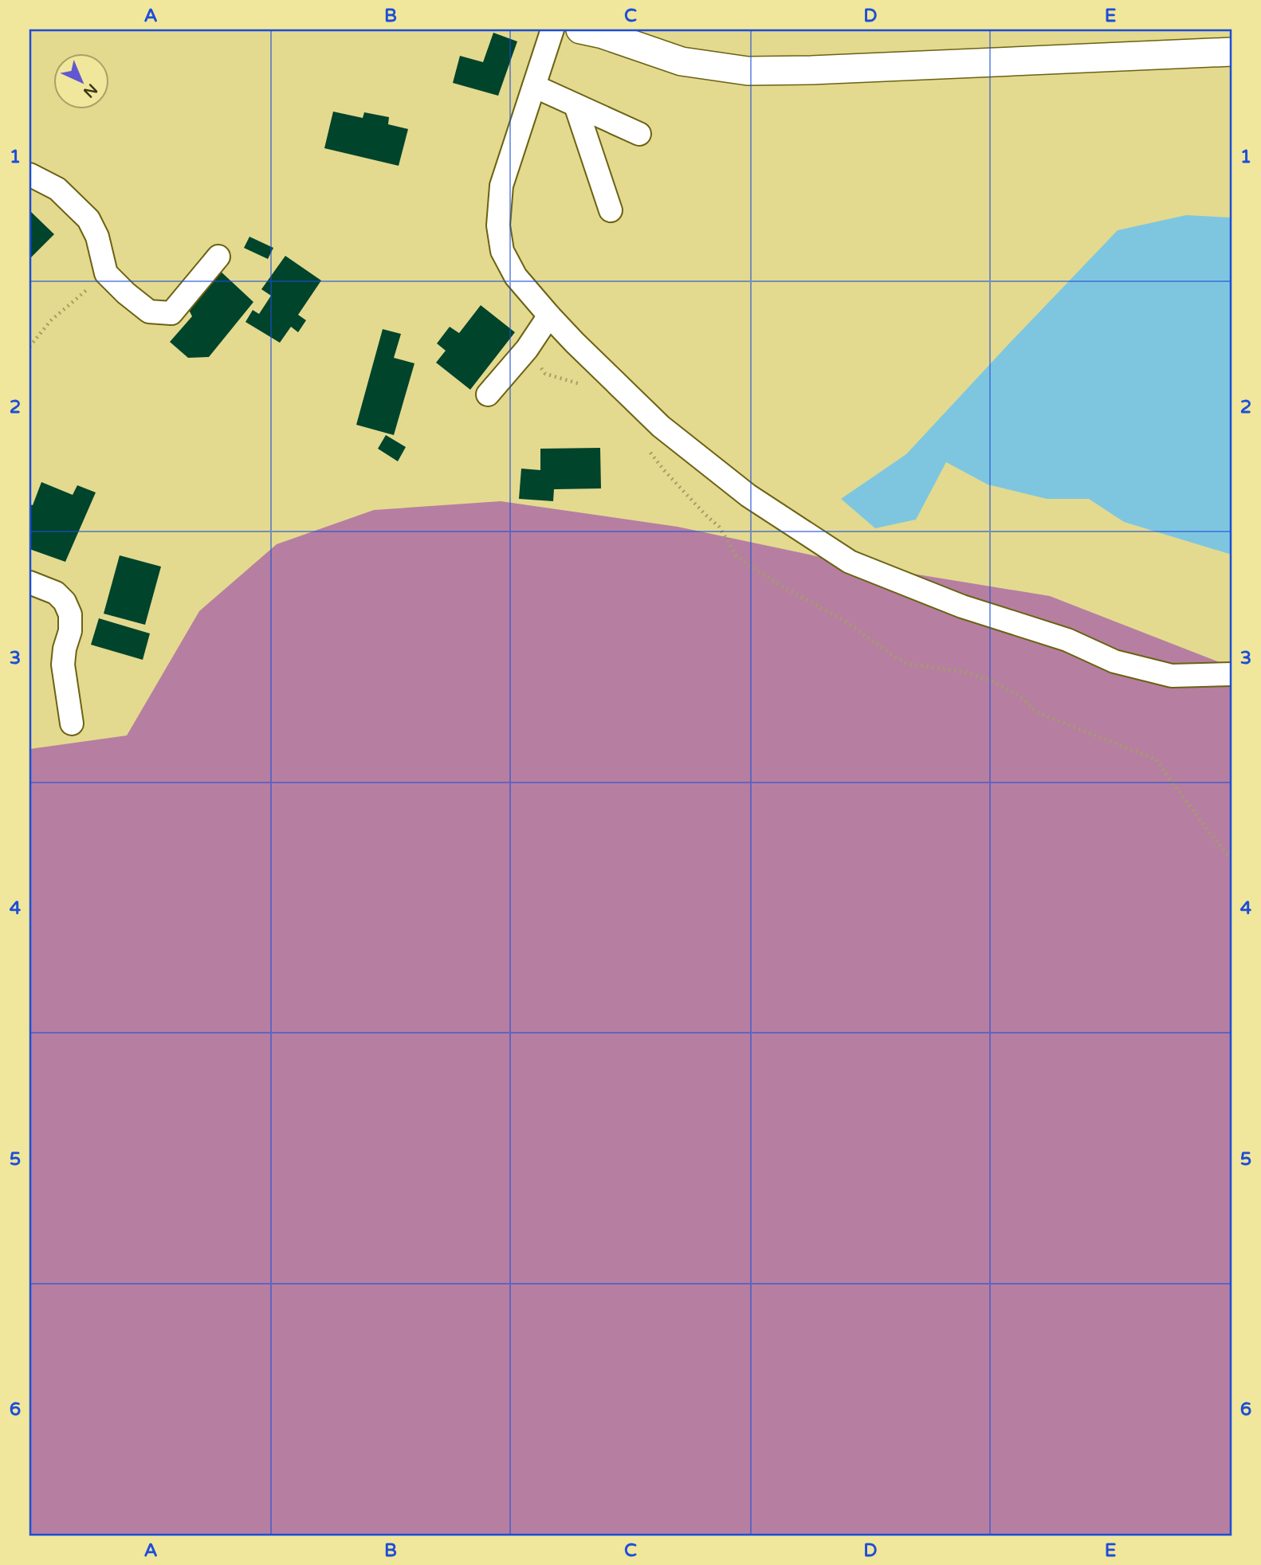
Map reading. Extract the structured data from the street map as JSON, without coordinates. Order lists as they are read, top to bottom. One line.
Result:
{"north":"bottom right","grid":{"columns":["A","B","C","D","E"],"rows":["1","2","3","4","5","6"]}}
